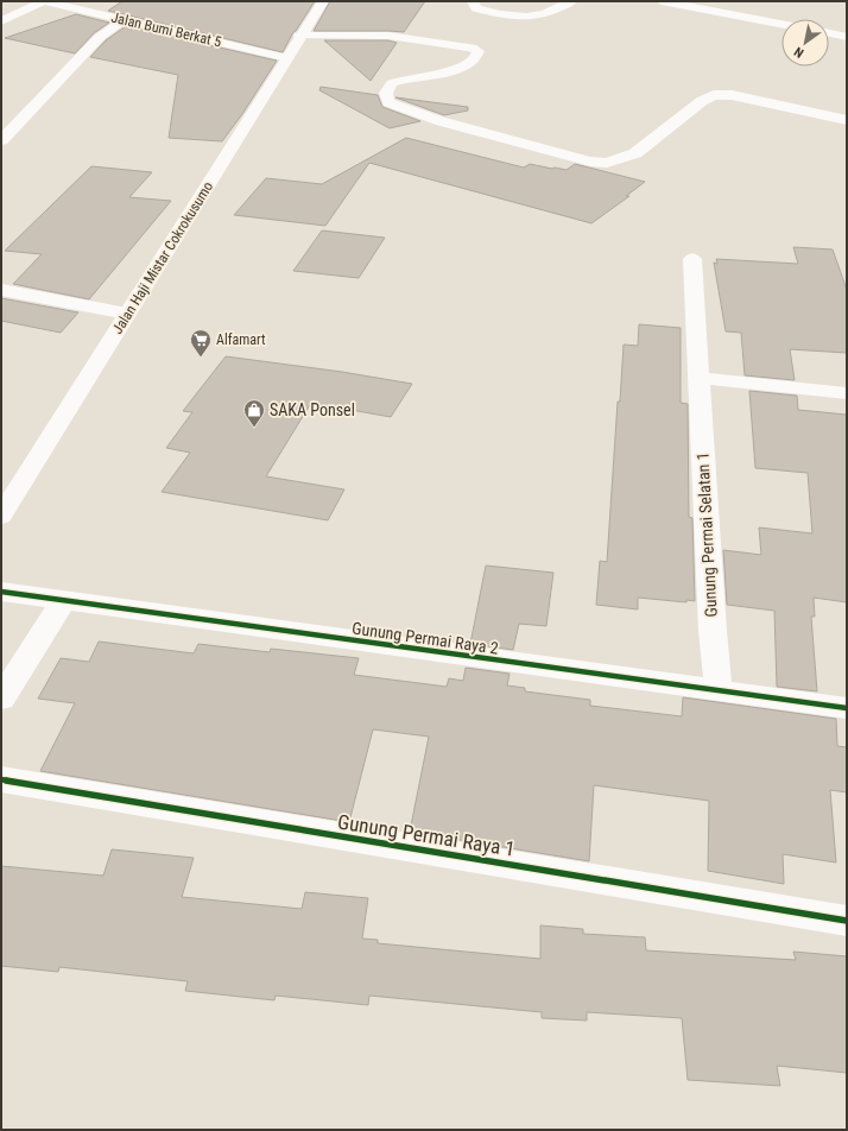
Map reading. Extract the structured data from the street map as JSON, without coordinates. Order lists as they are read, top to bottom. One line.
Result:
{"streets":{"street":["Jalan Bumi Berkat 5","Jalan Haji Mistar Cokrokusumo","Gunung Permai Selatan 1","Gunung Permai Raya 2","Gunung Permai Raya 1"]},"crossings":[["Jalan Bumi Berkat 5","Jalan Haji Mistar Cokrokusumo"],["Gunung Permai Selatan 1","Gunung Permai Raya 2"]],"places":{"supermarket":["Alfamart"],"shop":["SAKA Ponsel"]},"north":"bottom left"}
